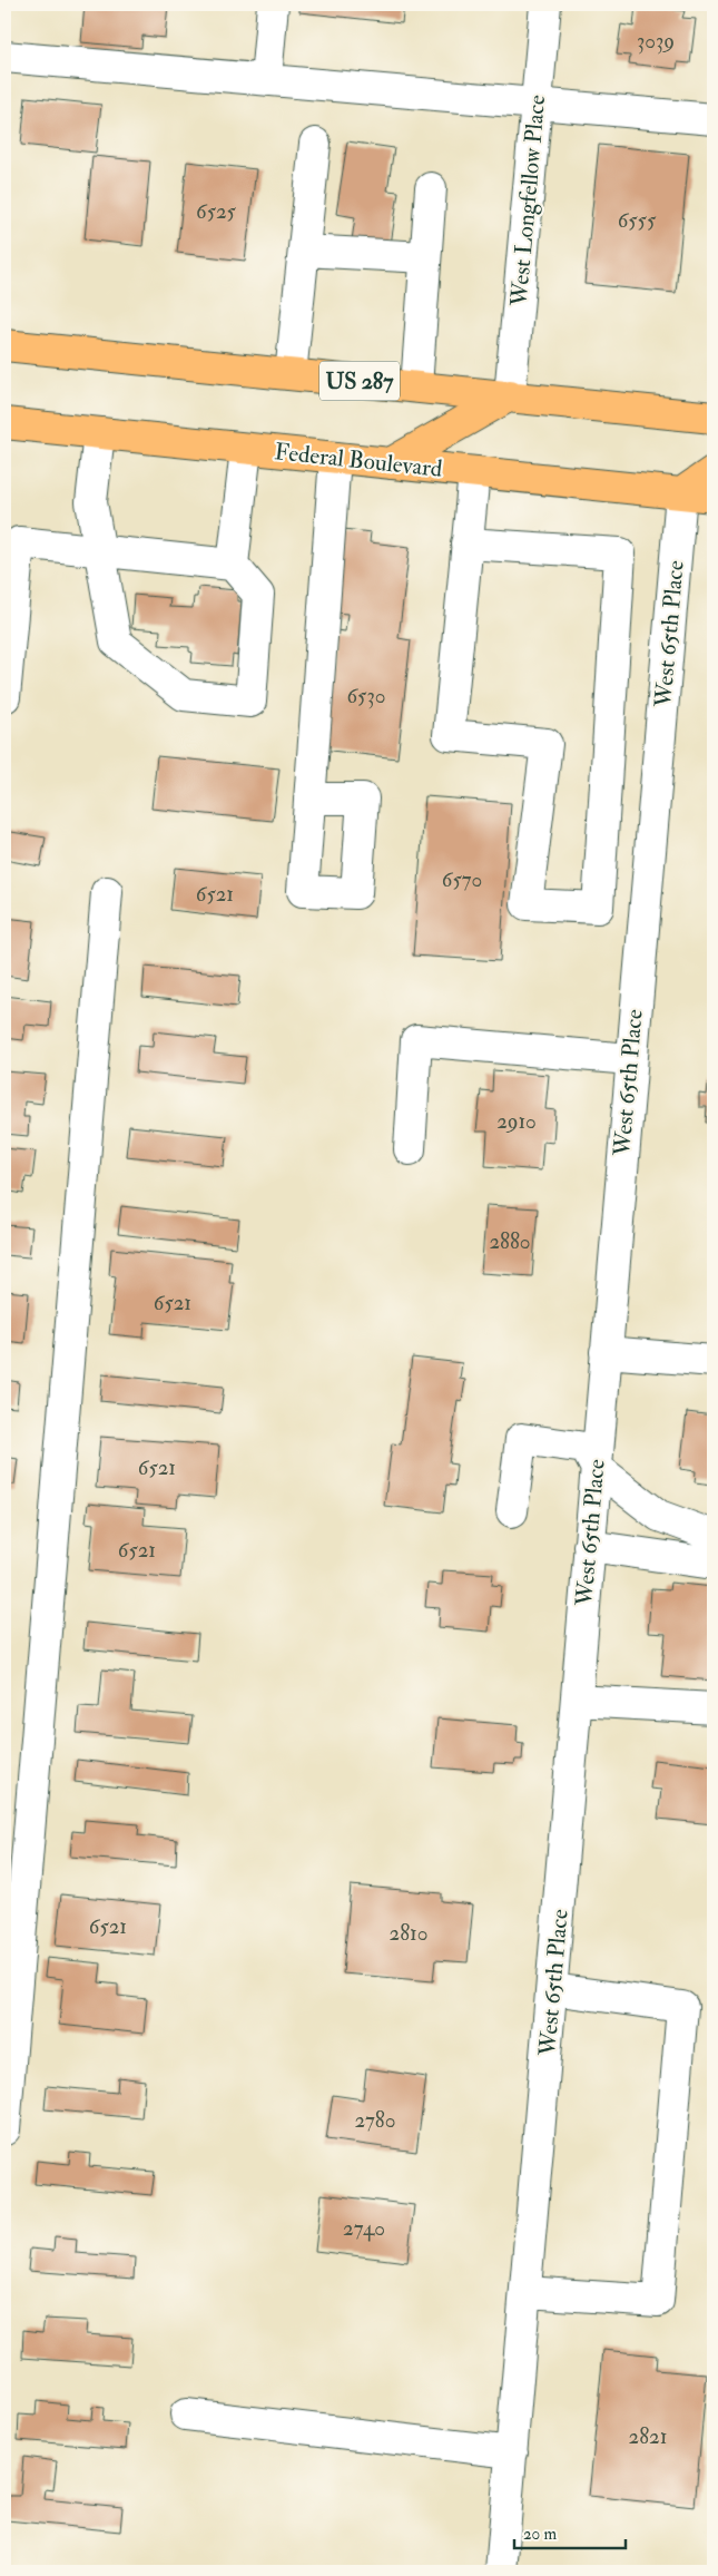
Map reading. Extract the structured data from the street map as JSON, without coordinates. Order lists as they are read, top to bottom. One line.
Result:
{"streets":{"main road":["US 287","Federal Boulevard"],"street":["West Longfellow Place","West 65th Place"]},"crossings":[["West Longfellow Place","US 287"],["Federal Boulevard","West 65th Place"]],"house_numbers":["3039","6525","6555","6530","6570","6521","2910","2880","6521","6521","6521","6521","2810","2780","2740","2821"],"scale_bar":"20 m"}
